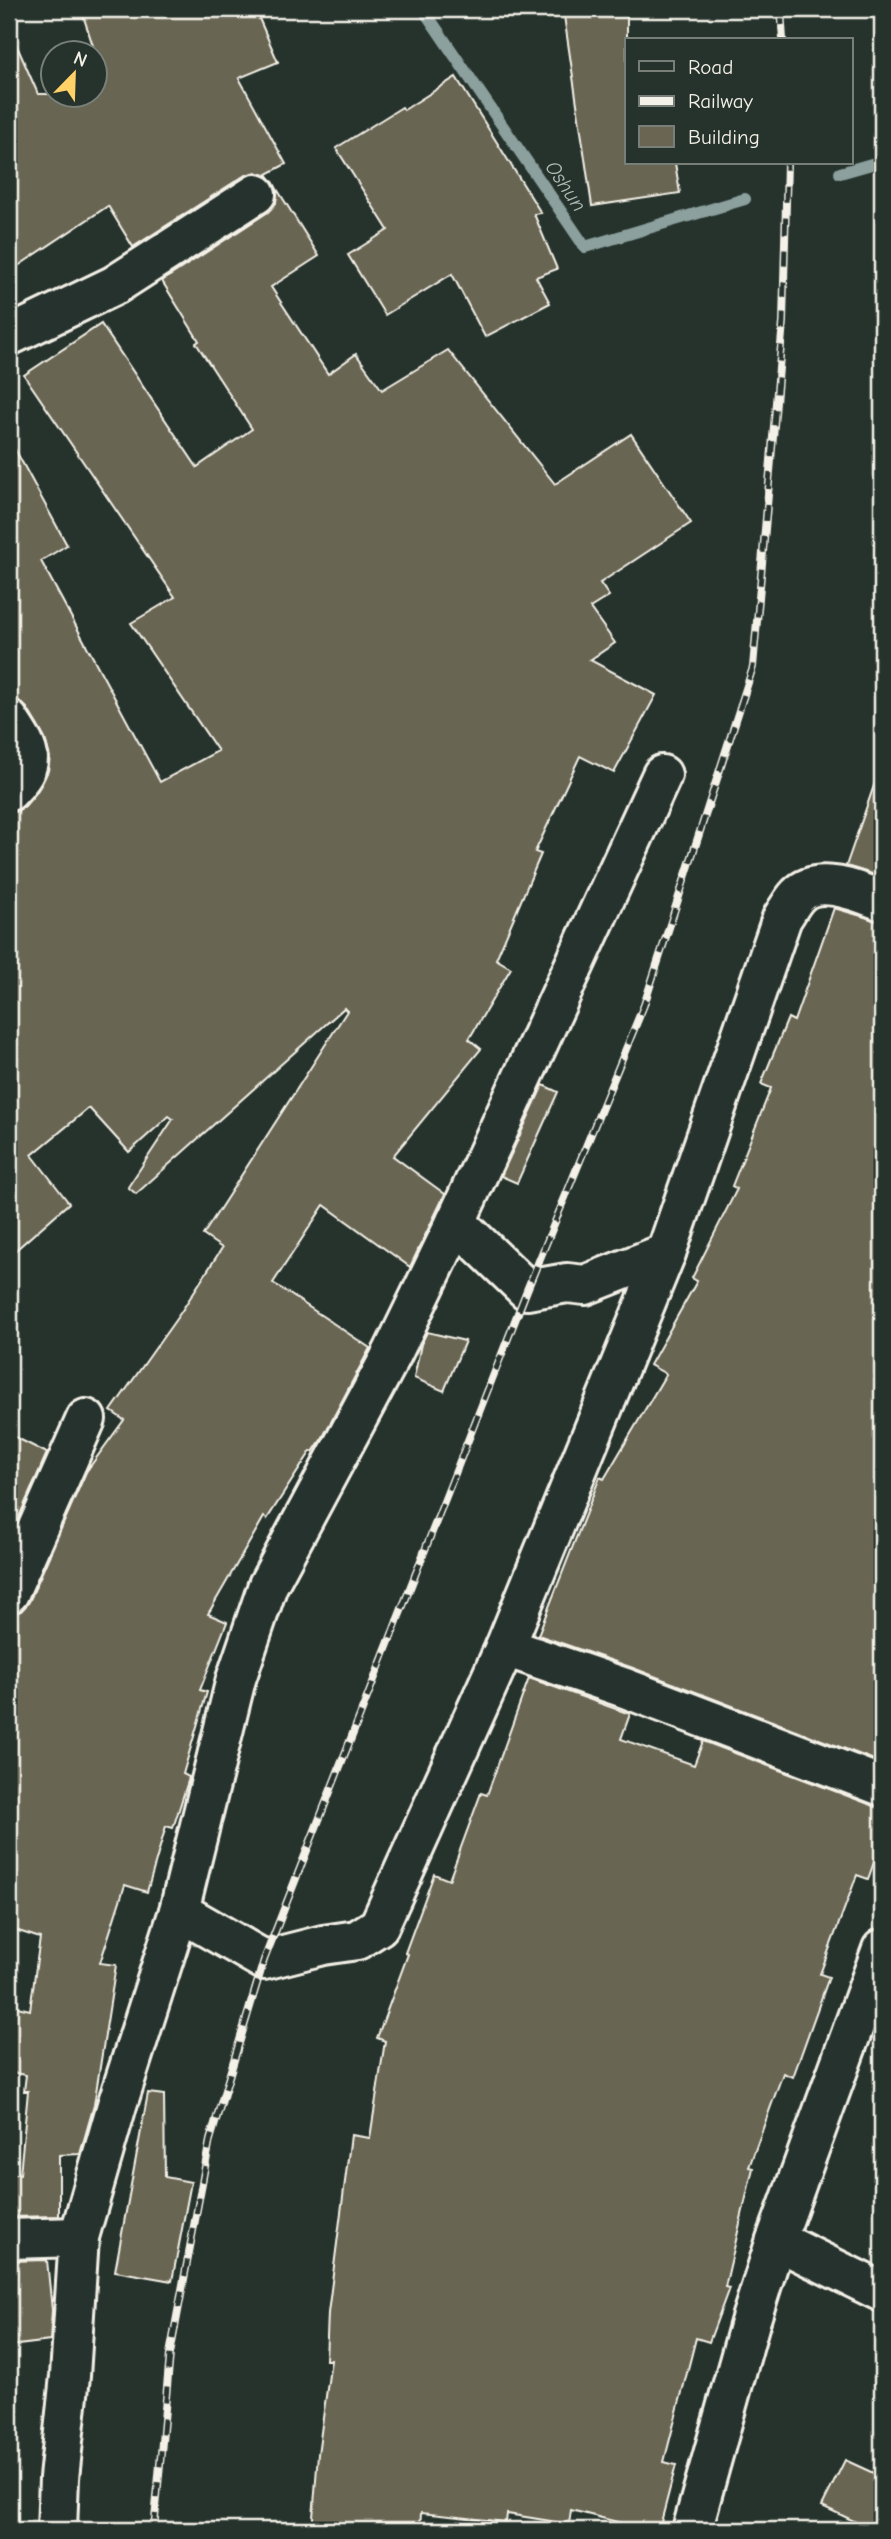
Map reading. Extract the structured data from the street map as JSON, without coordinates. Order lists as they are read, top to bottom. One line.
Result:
{"water":["Oshun"],"legend":["Road","Railway","Building"],"north":"top right"}
